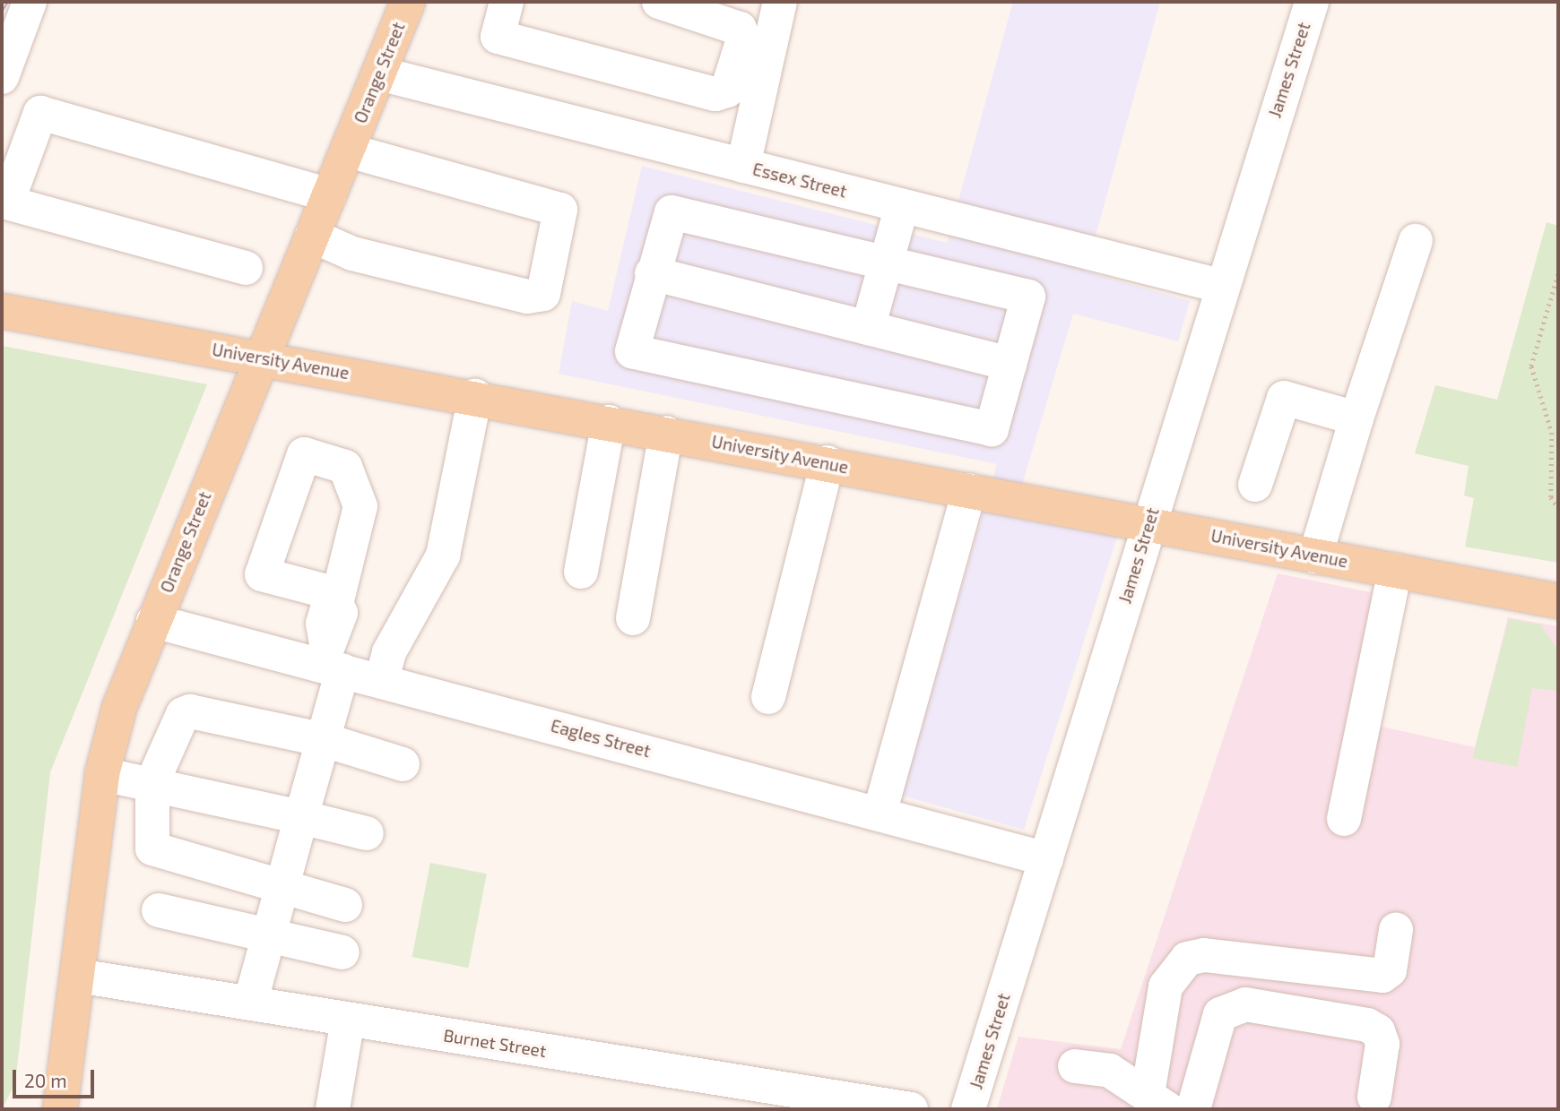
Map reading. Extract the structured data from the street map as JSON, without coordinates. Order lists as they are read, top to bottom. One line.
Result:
{"streets":{"main road":["Orange Street","University Avenue"],"street":["James Street","Essex Street","Eagles Street","Burnet Street"]},"crossings":[["James Street","Essex Street"],["James Street","University Avenue"],["James Street","Eagles Street"],["Orange Street","Essex Street"],["Orange Street","University Avenue"],["Orange Street","Eagles Street"],["Orange Street","Burnet Street"]],"scale_bar":"20 m"}
